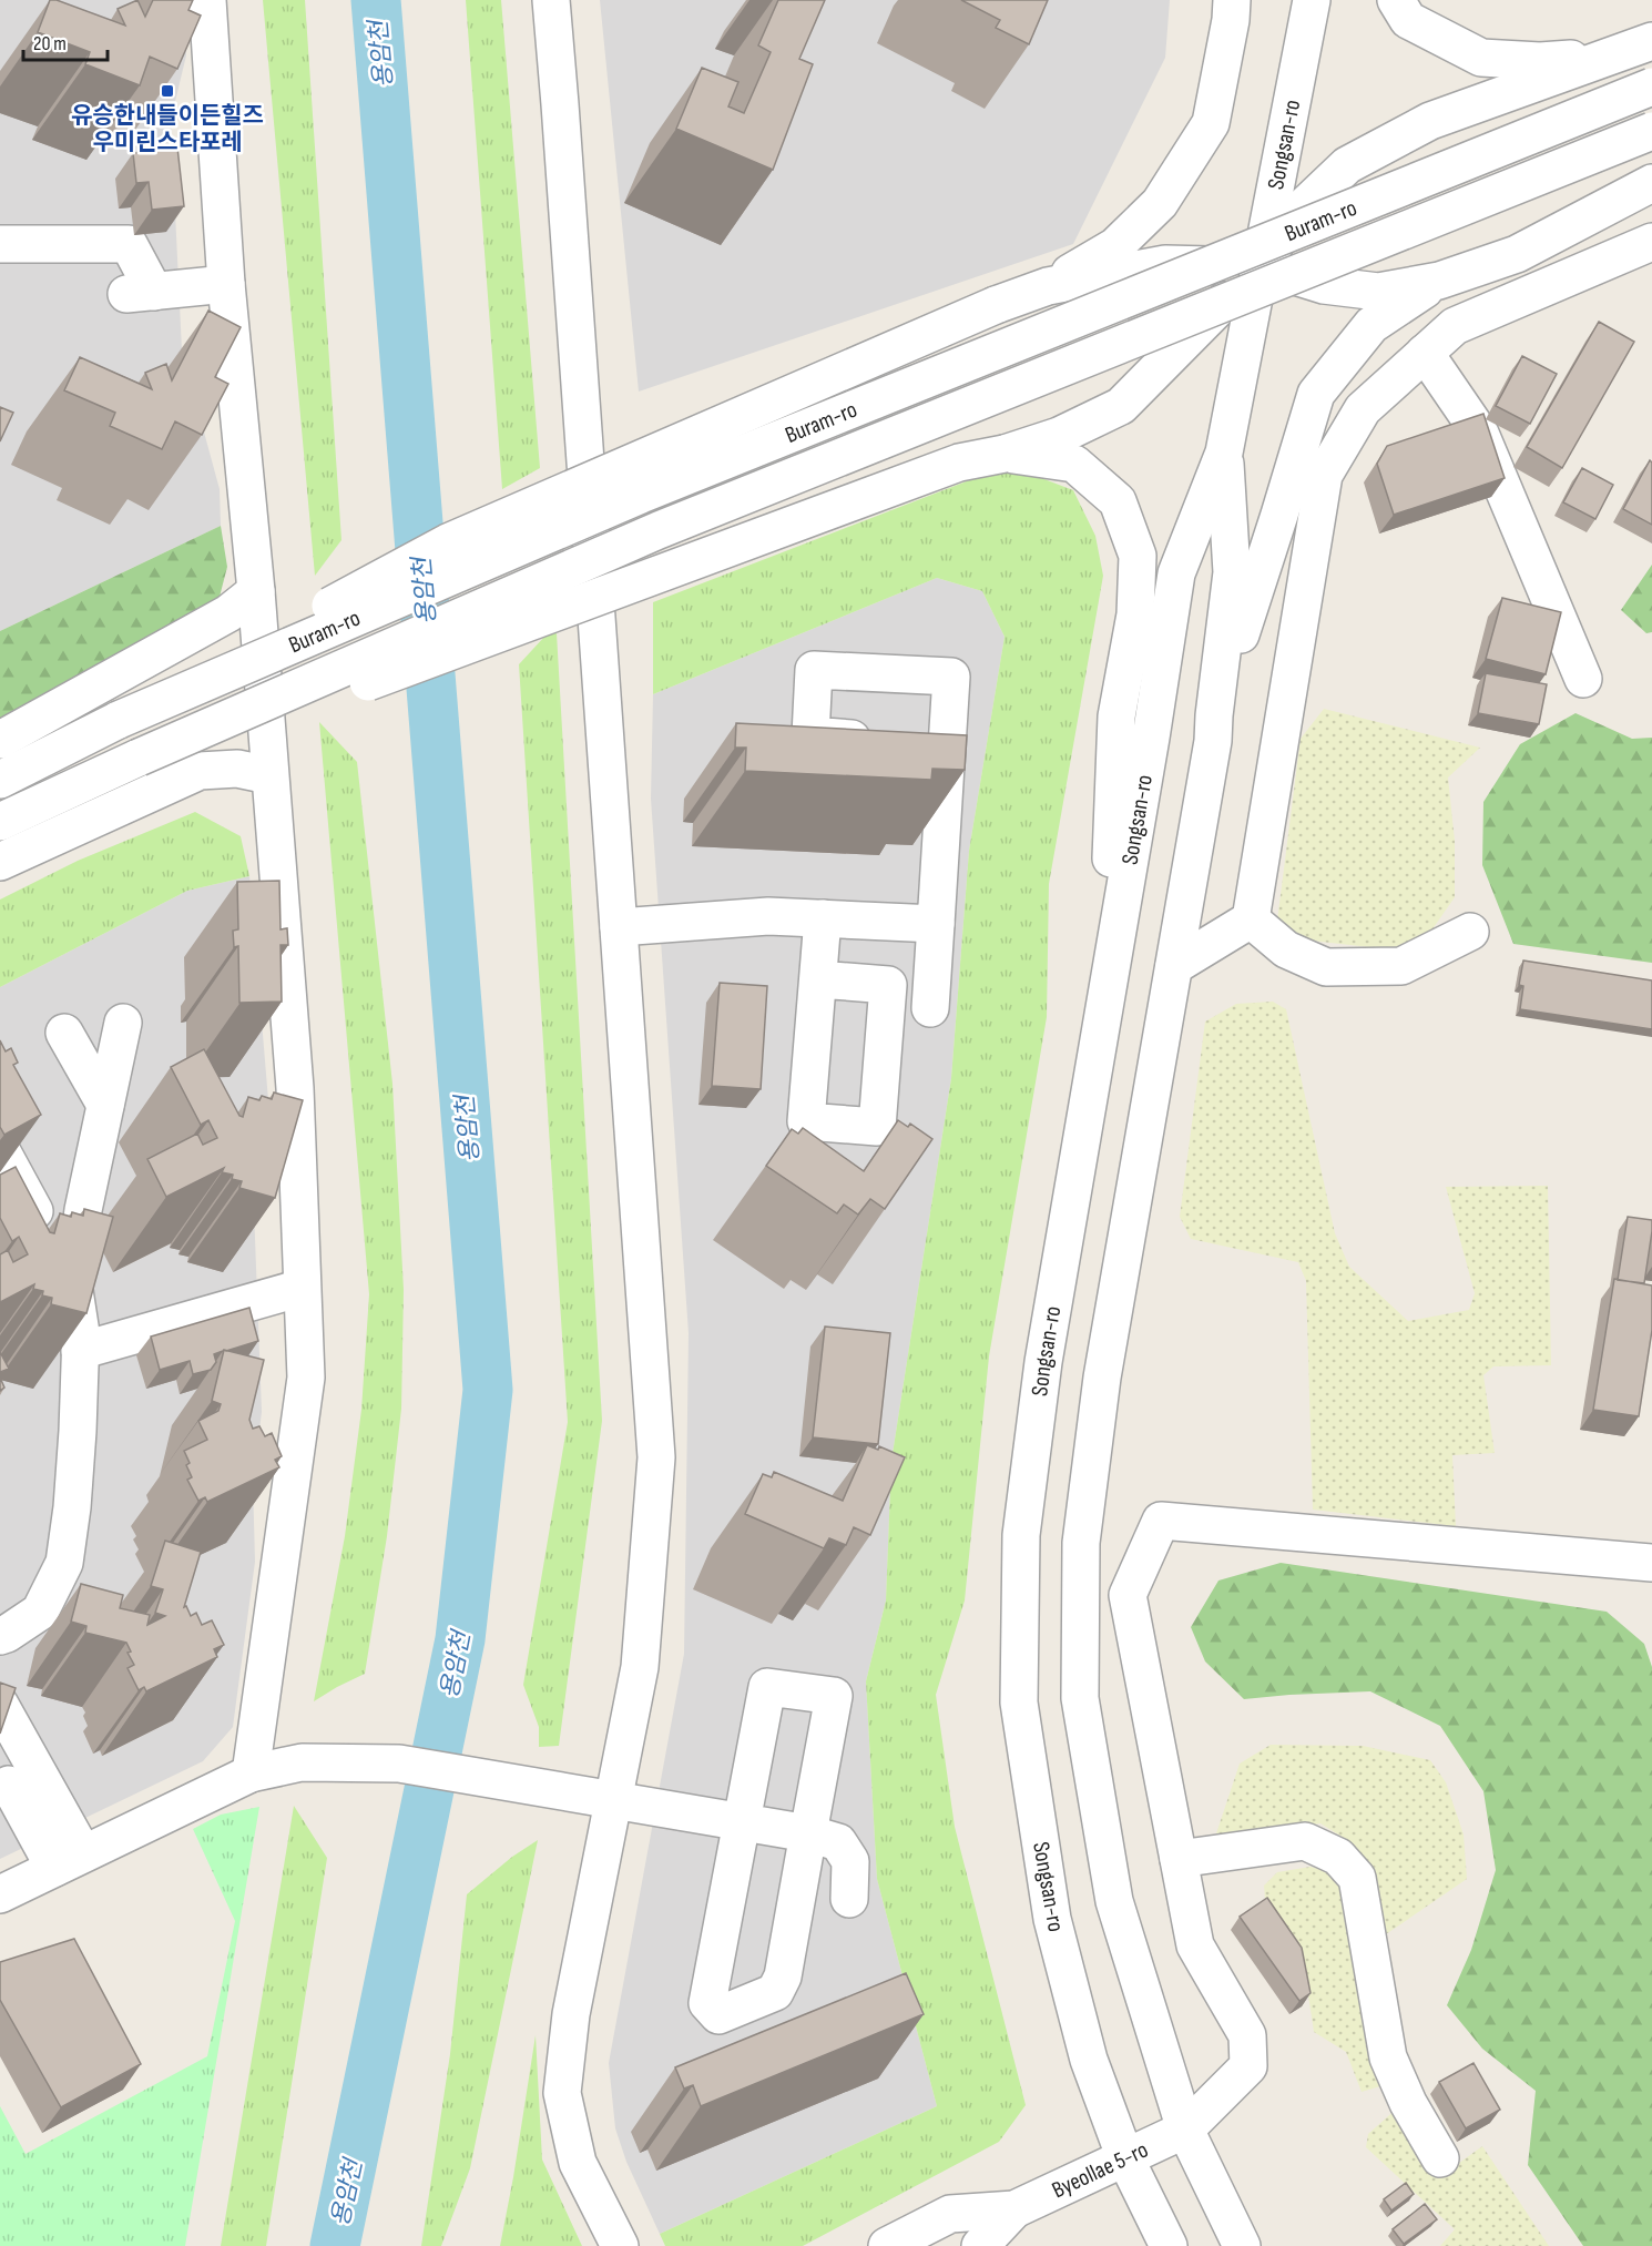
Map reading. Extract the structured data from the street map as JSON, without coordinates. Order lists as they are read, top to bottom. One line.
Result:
{"streets":{"street":["Songsan-ro","Buram-ro","Byeollae 5-ro"]},"crossings":[["Songsan-ro","Byeollae 5-ro"]],"water":["용암천"],"places":{"transit":["유승한내들이든힐즈 우미린스타포레"]},"scale_bar":"20 m"}
